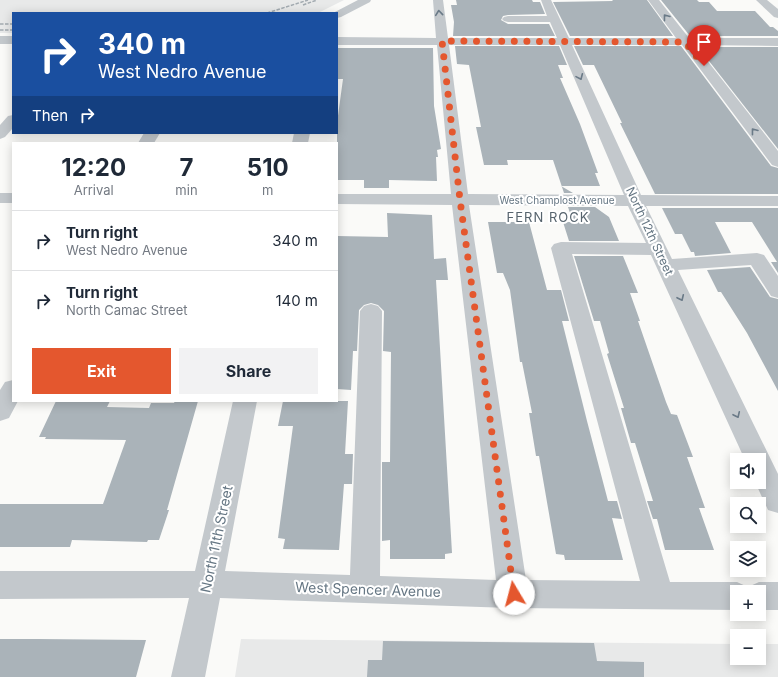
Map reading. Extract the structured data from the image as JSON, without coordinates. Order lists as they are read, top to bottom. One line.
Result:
{"streets":{"street":["West Champlost Avenue","North 12th Street","North 11th Street","West Spencer Avenue"]},"crossings":[["West Champlost Avenue","North 12th Street"],["North 11th Street","West Spencer Avenue"]],"districts":["FERN ROCK"],"page":{"turn":["340 m","West Nedro Avenue"],"then":"Then","eta":["12:20","Arrival","7","min","510","m"],"list":[{"name":"Turn right","note":"West Nedro Avenue","value":"340 m"},{"name":"Turn right","note":"North Camac Street","value":"140 m"}],"buttons":["Exit","Share"],"map_buttons":["+","−"]}}
